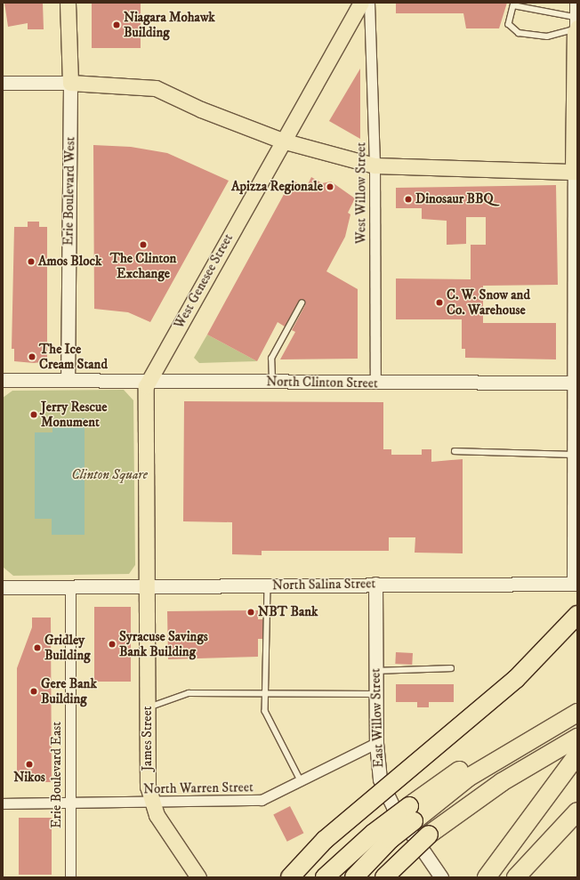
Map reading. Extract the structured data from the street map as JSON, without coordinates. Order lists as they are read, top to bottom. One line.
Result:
{"streets":{"main road":["Erie Boulevard West","West Genesee Street","James Street"],"street":["West Willow Street","North Clinton Street","North Salina Street","East Willow Street","Erie Boulevard East","North Warren Street"]},"crossings":[["Erie Boulevard West","North Clinton Street"],["West Willow Street","North Clinton Street"],["West Genesee Street","North Clinton Street"],["West Genesee Street","North Salina Street"],["West Genesee Street","James Street"],["North Salina Street","East Willow Street"],["North Salina Street","James Street"],["North Salina Street","Erie Boulevard East"],["East Willow Street","North Warren Street"],["James Street","North Warren Street"],["Erie Boulevard East","North Warren Street"]],"parks":["Clinton Square"],"places":["Niagara Mohawk Building","Apizza Regionale","Dinosaur BBQ","The Clinton Exchange","Amos Block","C. W. Snow and Co. Warehouse","The Ice Cream Stand","Jerry Rescue Monument","NBT Bank","Syracuse Savings Bank Building","Gridley Building","Gere Bank Building","Nikos"]}
